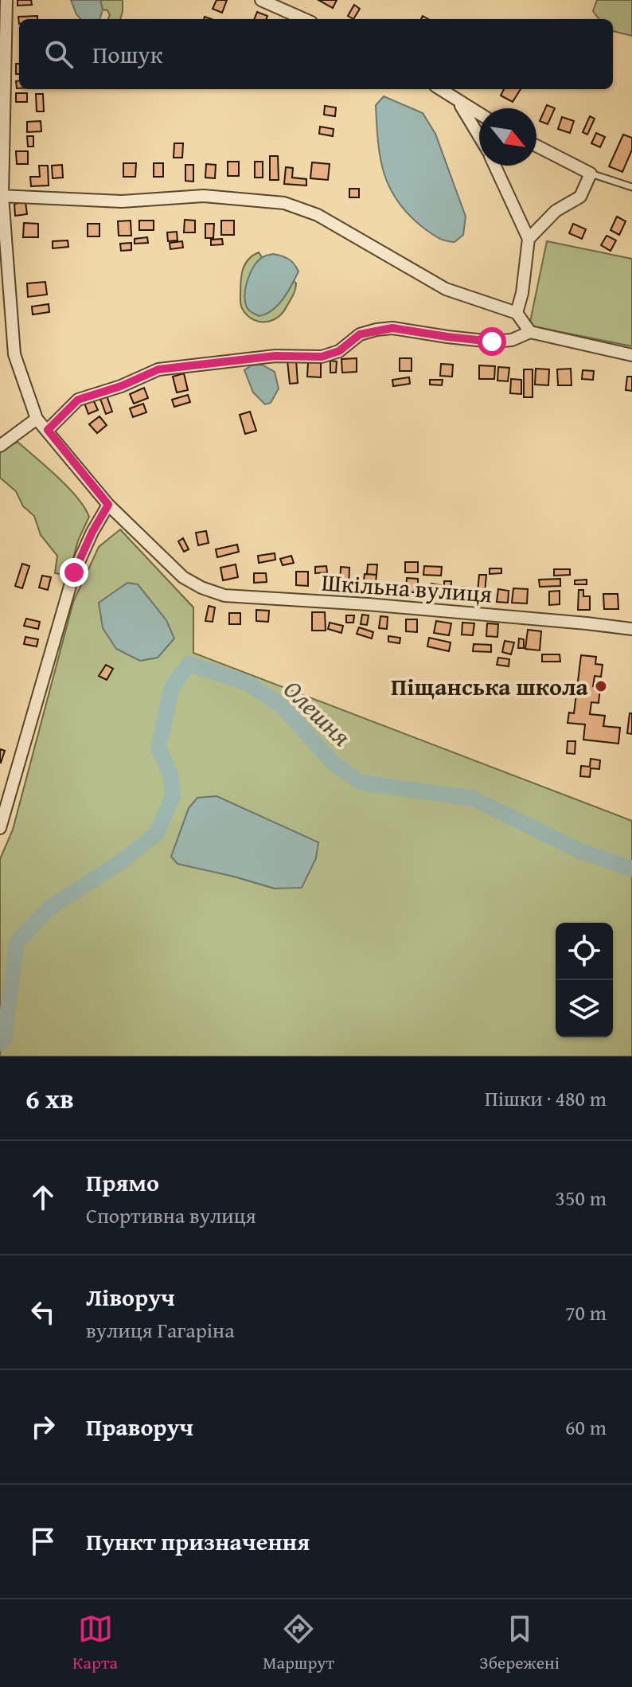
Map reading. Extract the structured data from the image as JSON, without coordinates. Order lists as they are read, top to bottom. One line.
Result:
{"streets":{"street":["Шкільна вулиця"]},"water":["Олешня"],"places":["Піщанська школа"],"north":"bottom right","page":{"search":"Пошук","heading":["6 хв","Пішки · 480 m"],"list":[["Прямо","Спортивна вулиця","350 m"],["Ліворуч","вулиця Гагаріна","70 m"],["Праворуч","60 m"],"Пункт призначення"],"nav":["Карта","Маршрут","Збережені"]}}
